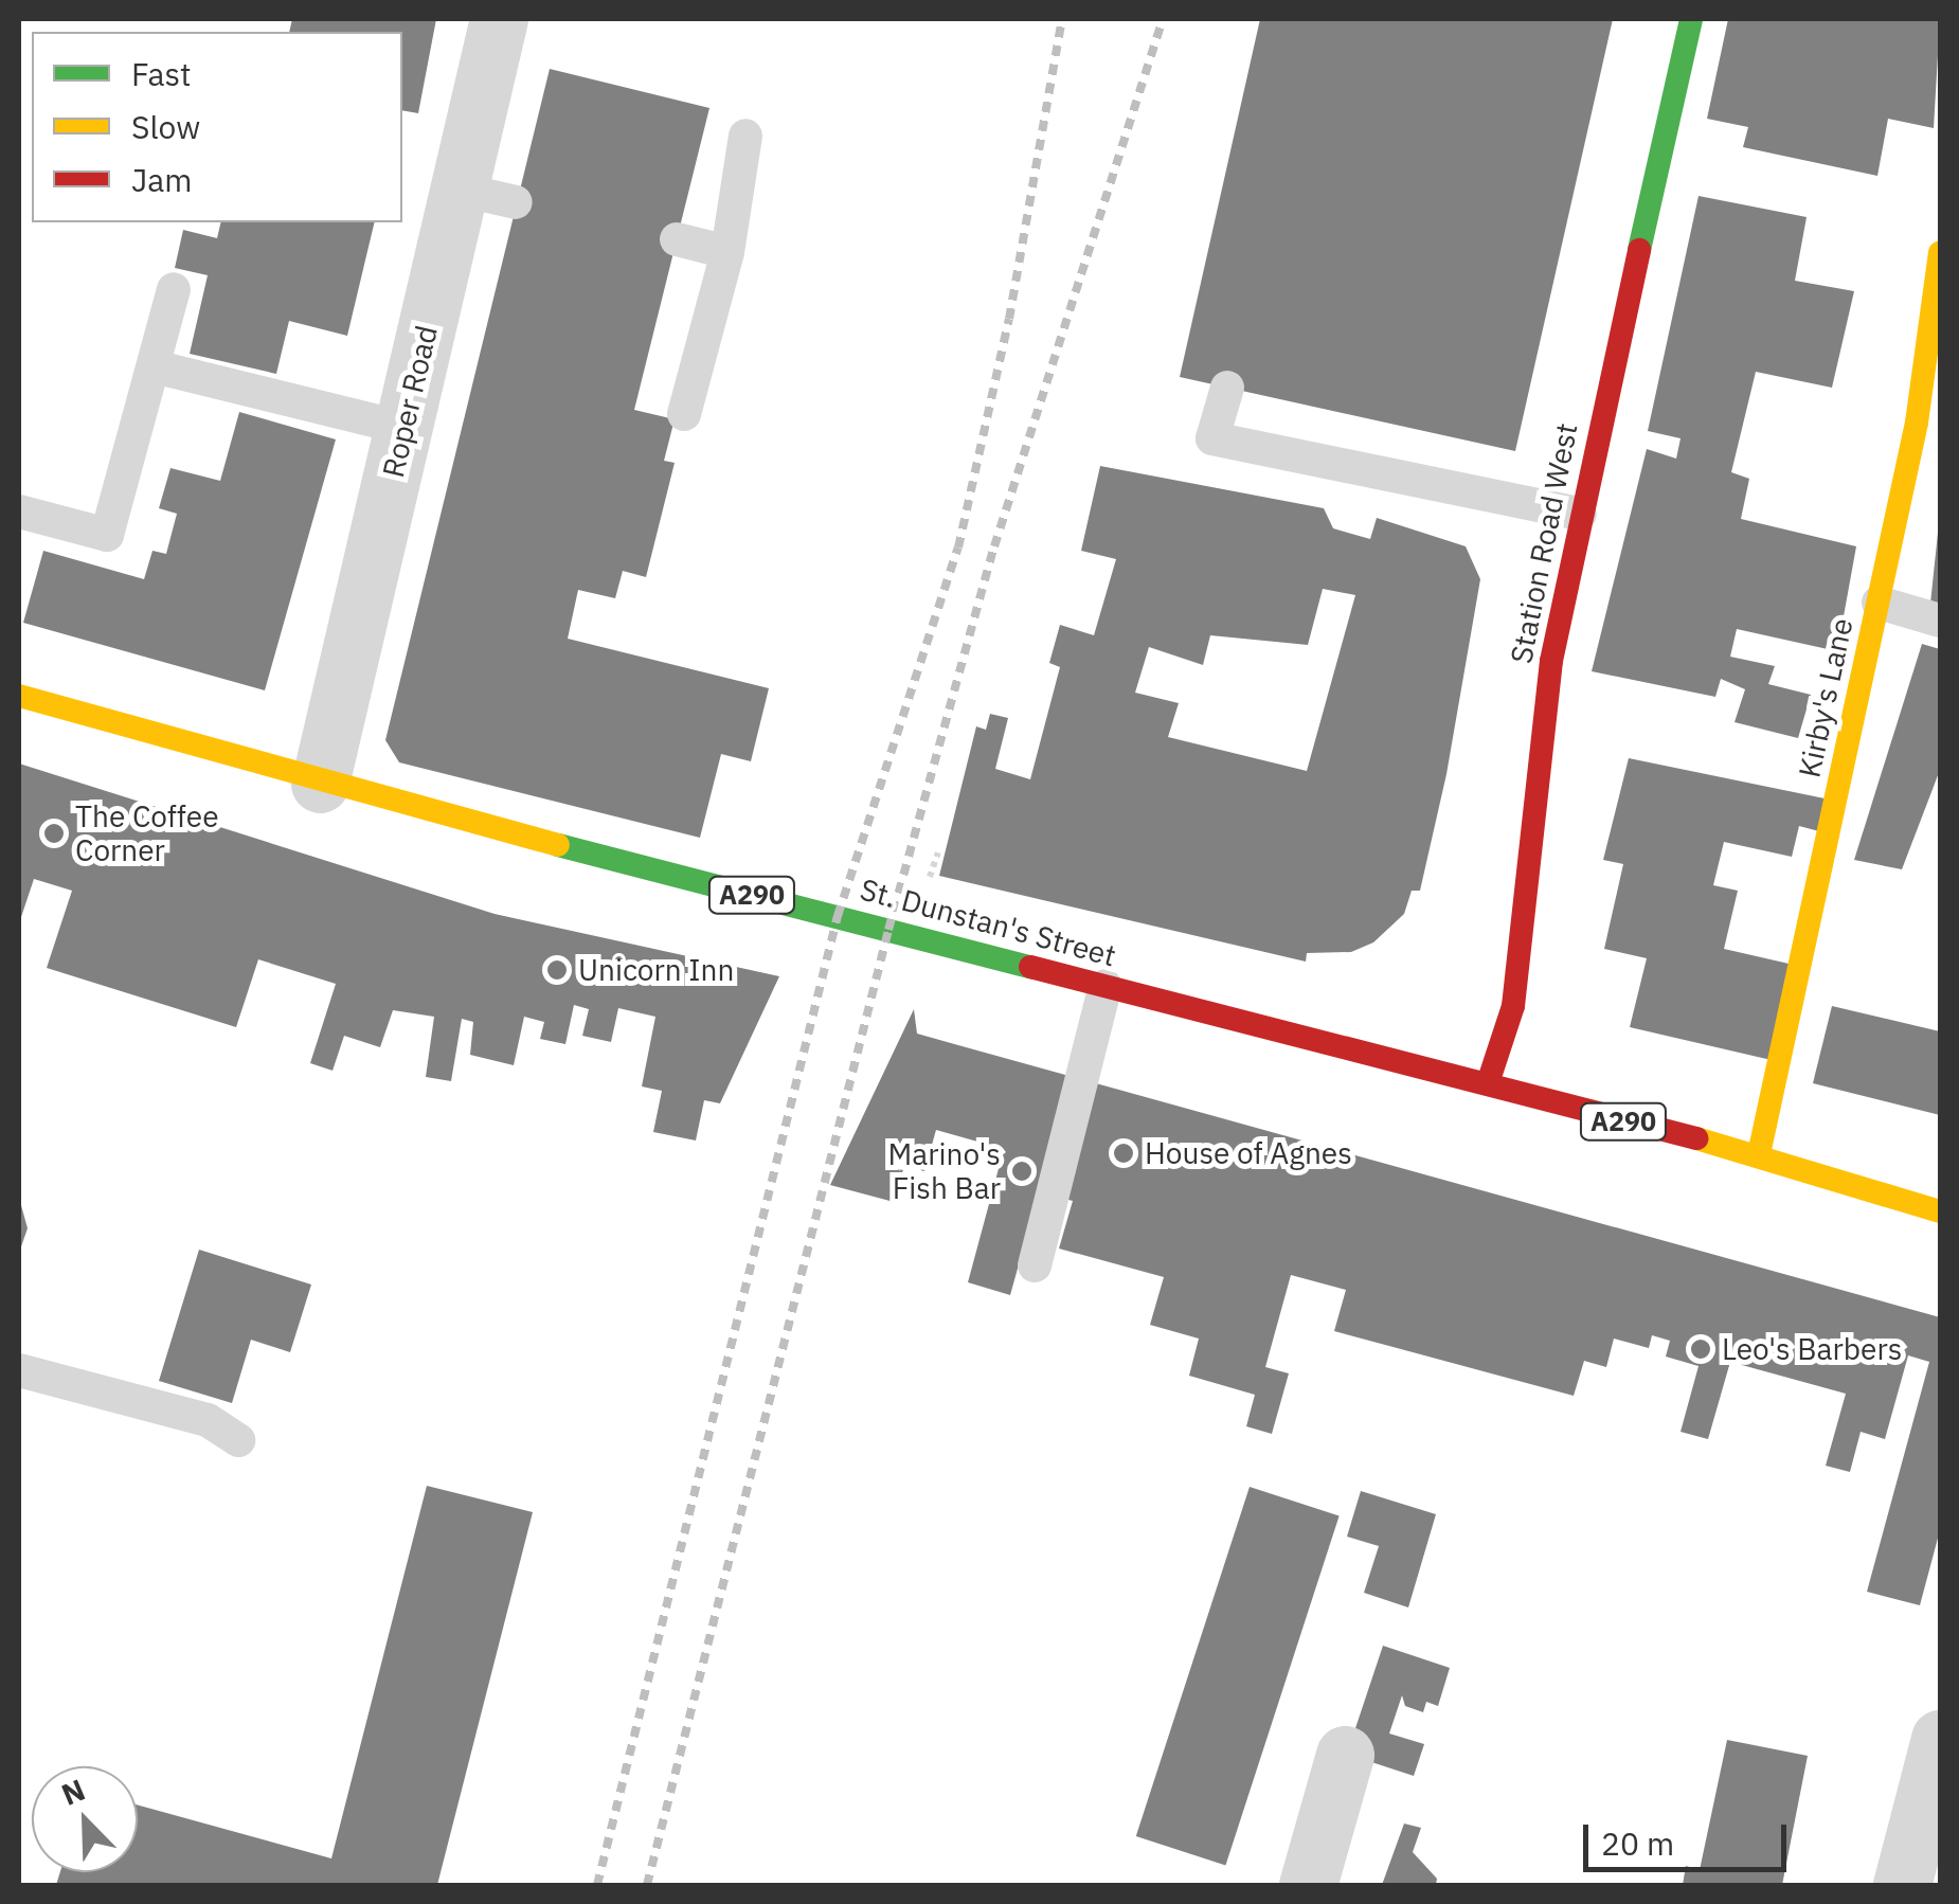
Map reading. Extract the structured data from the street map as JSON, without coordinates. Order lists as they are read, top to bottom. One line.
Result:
{"streets":{"main road":["Station Road West","Kirby's Lane","A290","St. Dunstan's Street"],"street":["Roper Road"]},"crossings":[["Roper Road","St. Dunstan's Street"],["Station Road West","St. Dunstan's Street"],["Kirby's Lane","St. Dunstan's Street"]],"places":["The Coffee Corner","Unicorn Inn","House of Agnes","Marino's Fish Bar","Leo's Barbers"],"legend":["Fast","Slow","Jam"],"scale_bar":"20 m","north":"top left"}
